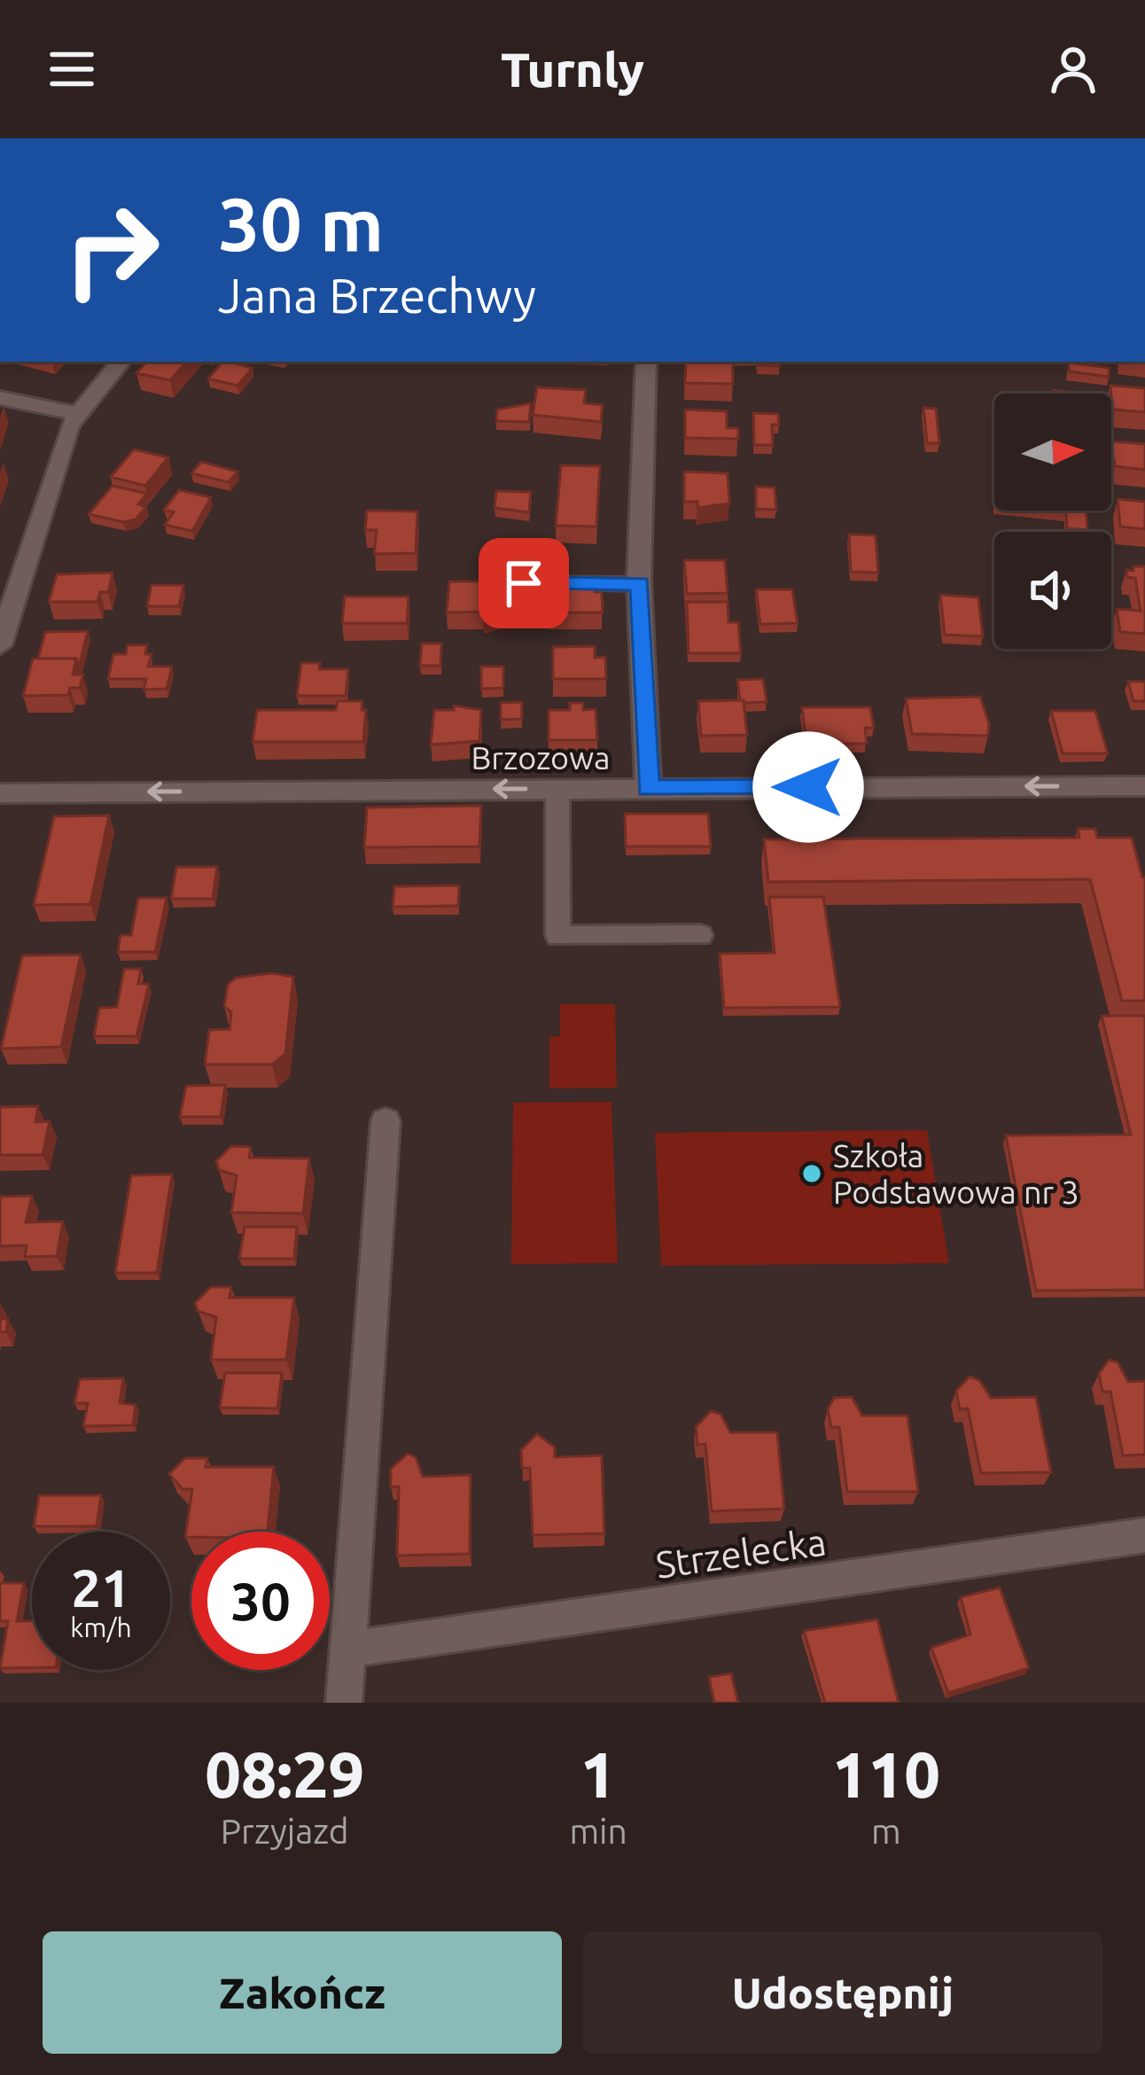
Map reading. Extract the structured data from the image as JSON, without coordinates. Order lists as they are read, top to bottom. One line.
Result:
{"streets":{"street":["Brzozowa","Strzelecka"]},"one_way":["Brzozowa"],"places":["Szkoła Podstawowa nr 3"],"north":"right","page":{"header":"Turnly","turn":["30 m","Jana Brzechwy"],"speed":"21 km/h","limit":"30","eta":["08:29","Przyjazd","1","min","110","m"],"buttons":["Zakończ","Udostępnij"]}}
